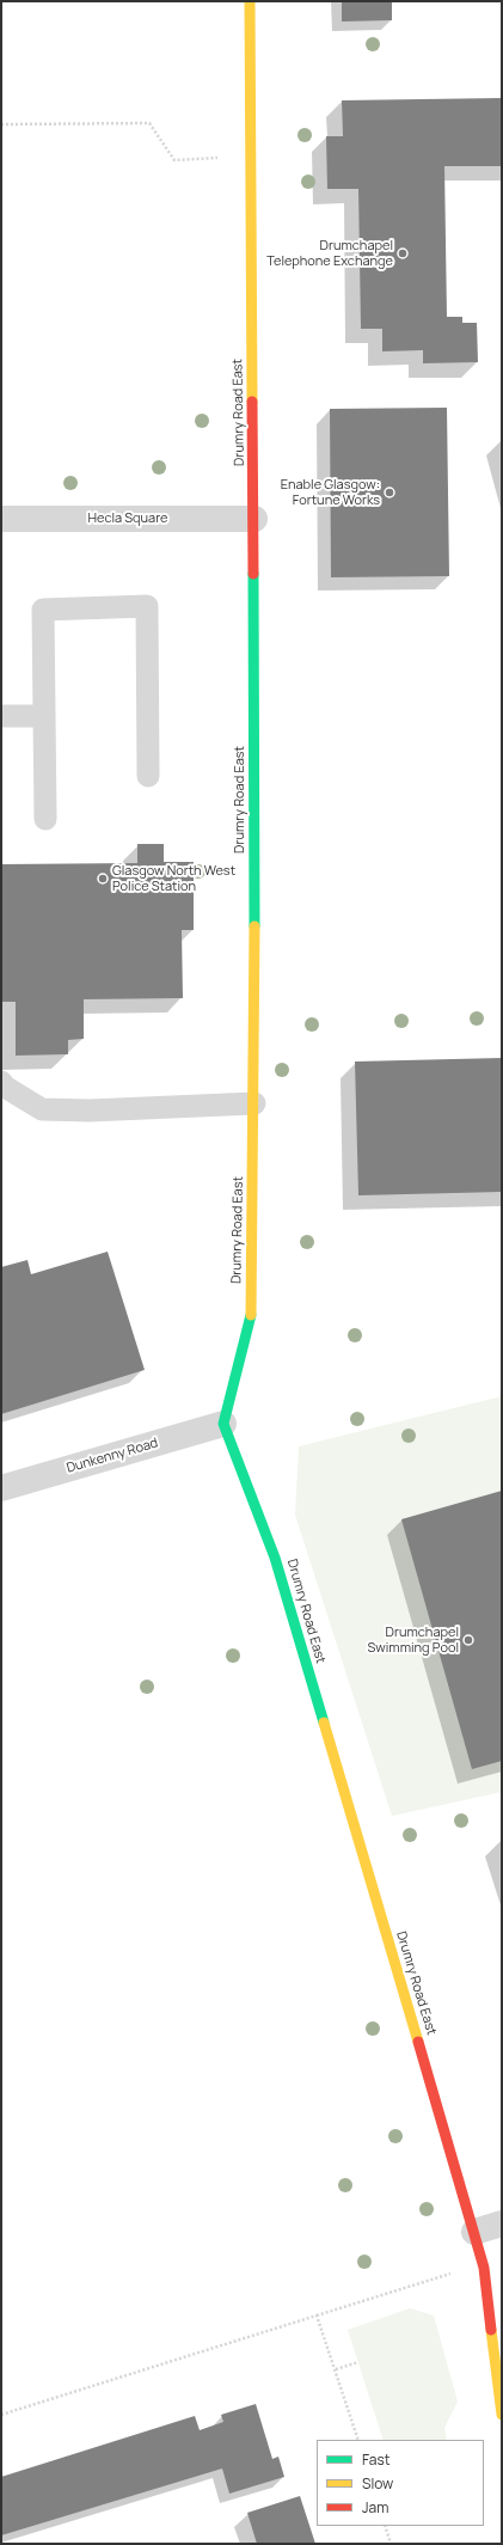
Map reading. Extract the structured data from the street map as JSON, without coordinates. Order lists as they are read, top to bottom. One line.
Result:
{"streets":{"street":["Drumry Road East","Hecla Square","Dunkenny Road"]},"crossings":[["Drumry Road East","Hecla Square"],["Drumry Road East","Dunkenny Road"]],"places":["Drumchapel Telephone Exchange","Enable Glasgow: Fortune Works","Glasgow North West Police Station","Drumchapel Swimming Pool"],"legend":["Fast","Slow","Jam"]}
